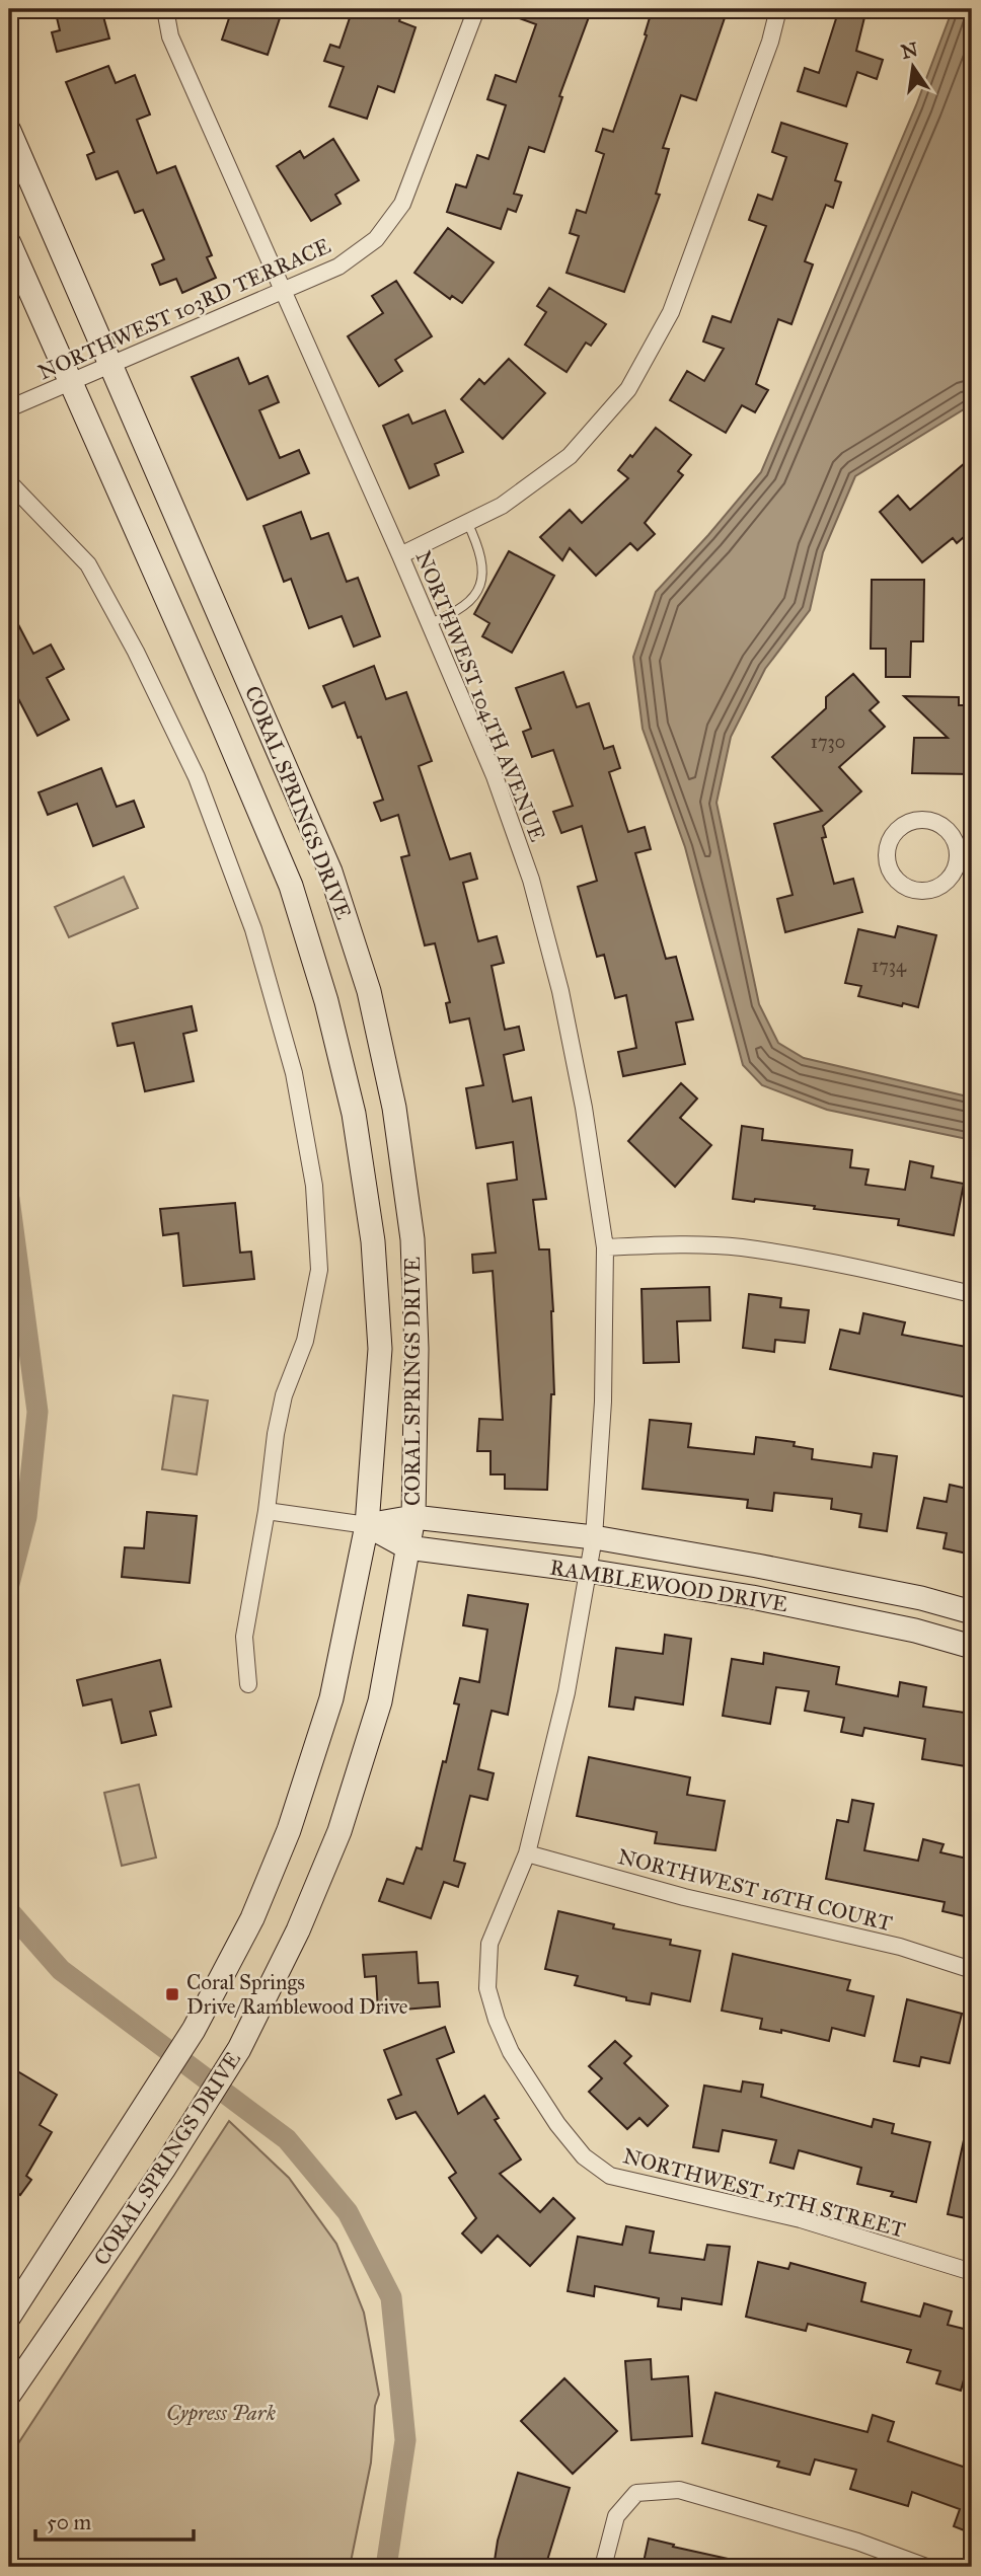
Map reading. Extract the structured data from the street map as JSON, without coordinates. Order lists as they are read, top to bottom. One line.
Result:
{"streets":{"main road":["CORAL SPRINGS DRIVE","RAMBLEWOOD DRIVE"],"street":["NORTHWEST 103RD TERRACE","NORTHWEST 104TH AVENUE","NORTHWEST 16TH COURT","NORTHWEST 15TH STREET"]},"crossings":[["NORTHWEST 103RD TERRACE","NORTHWEST 104TH AVENUE"],["NORTHWEST 103RD TERRACE","CORAL SPRINGS DRIVE"],["NORTHWEST 104TH AVENUE","RAMBLEWOOD DRIVE"],["NORTHWEST 104TH AVENUE","NORTHWEST 16TH COURT"],["NORTHWEST 104TH AVENUE","NORTHWEST 15TH STREET"],["CORAL SPRINGS DRIVE","RAMBLEWOOD DRIVE"]],"parks":["Cypress Park"],"places":{"transit":["Coral Springs Drive/Ramblewood Drive"]},"house_numbers":["1730","1734"],"scale_bar":"50 m","north":"top"}
